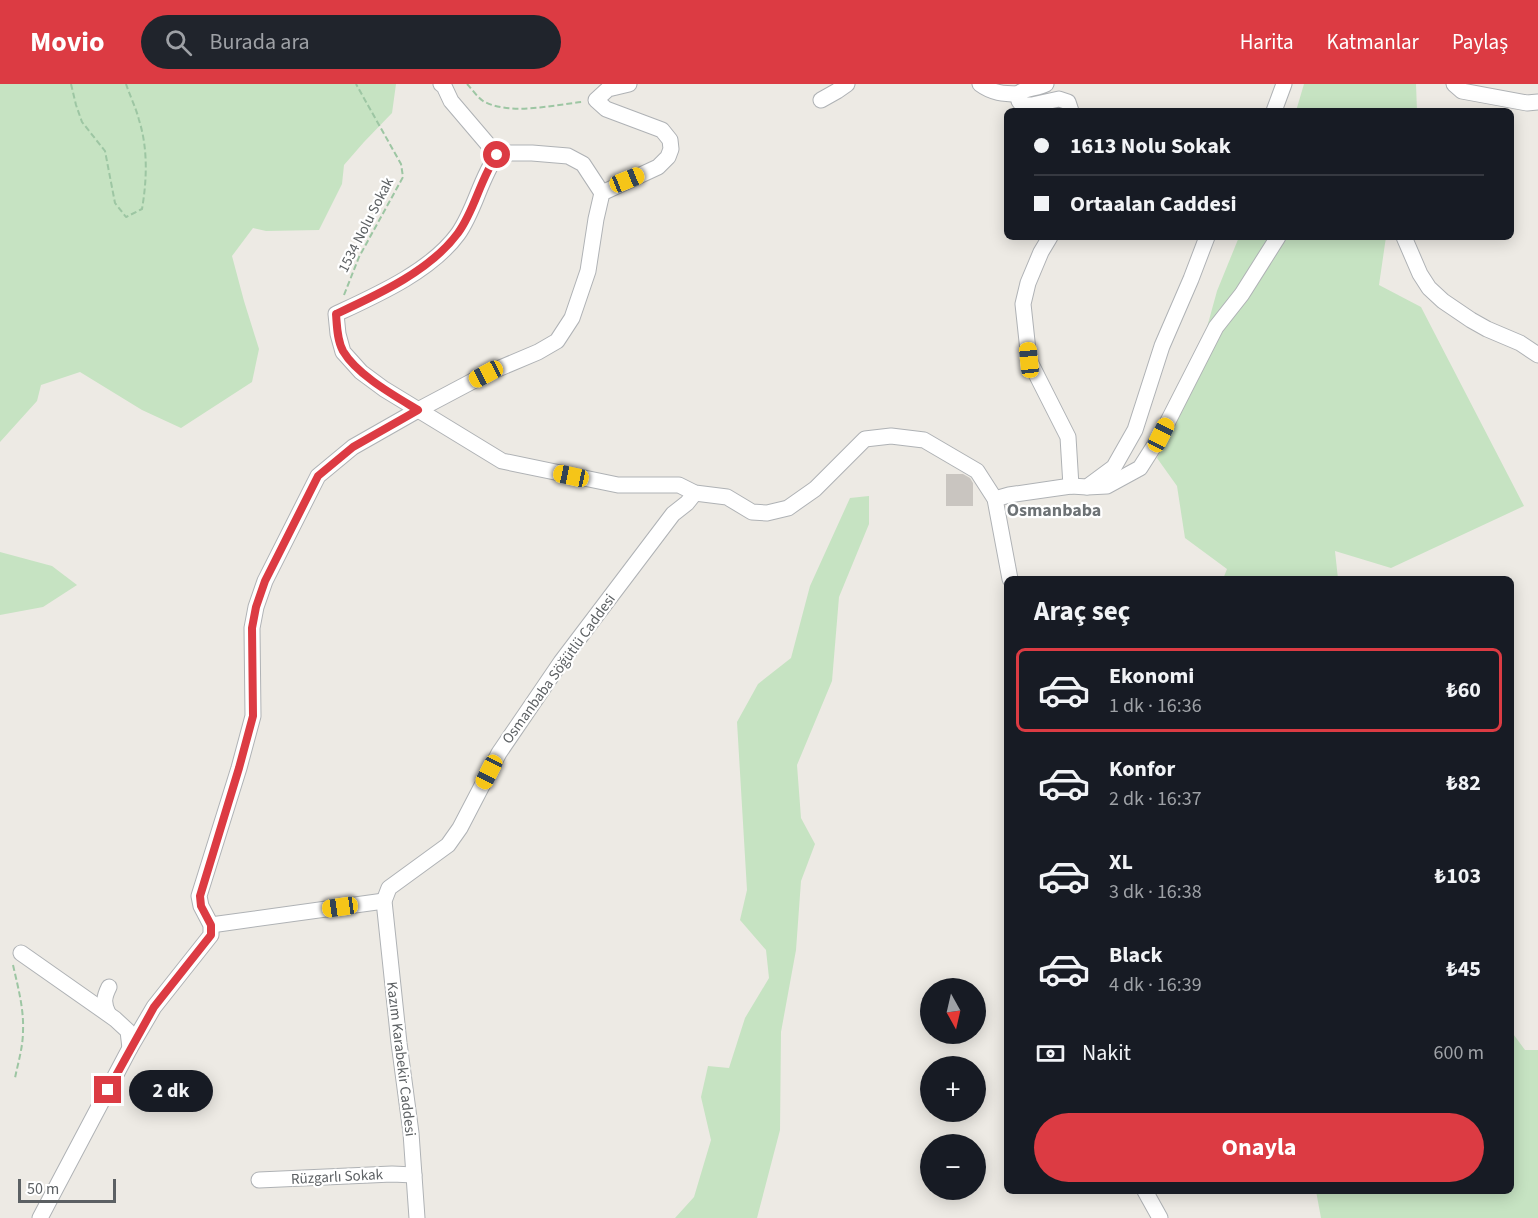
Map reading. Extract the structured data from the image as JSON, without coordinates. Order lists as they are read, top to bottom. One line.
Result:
{"streets":{"street":["Osmanbaba Söğütlü Caddesi","Kazım Karabekir Caddesi","Rüzgarlı Sokak"],"path":["1534 Nolu Sokak"]},"crossings":[["Osmanbaba Söğütlü Caddesi","Kazım Karabekir Caddesi"],["Kazım Karabekir Caddesi","Rüzgarlı Sokak"]],"districts":["Osmanbaba"],"scale_bar":"50 m","north":"bottom","page":{"header":"Movio","search":"Burada ara","nav":["Harita","Katmanlar","Paylaş"],"banner":["1613 Nolu Sokak","Ortaalan Caddesi"],"heading":"Araç seç","list":[{"name":"Ekonomi","note":"1 dk · 16:36","value":"₺60"},{"name":"Konfor","note":"2 dk · 16:37","value":"₺82"},{"name":"XL","note":"3 dk · 16:38","value":"₺103"},{"name":"Black","note":"4 dk · 16:39","value":"₺45"}],"map_buttons":["+","−"],"pay":["Nakit","600 m"],"bubble":"2 dk","buttons":"Onayla","scale":"50 m"}}
